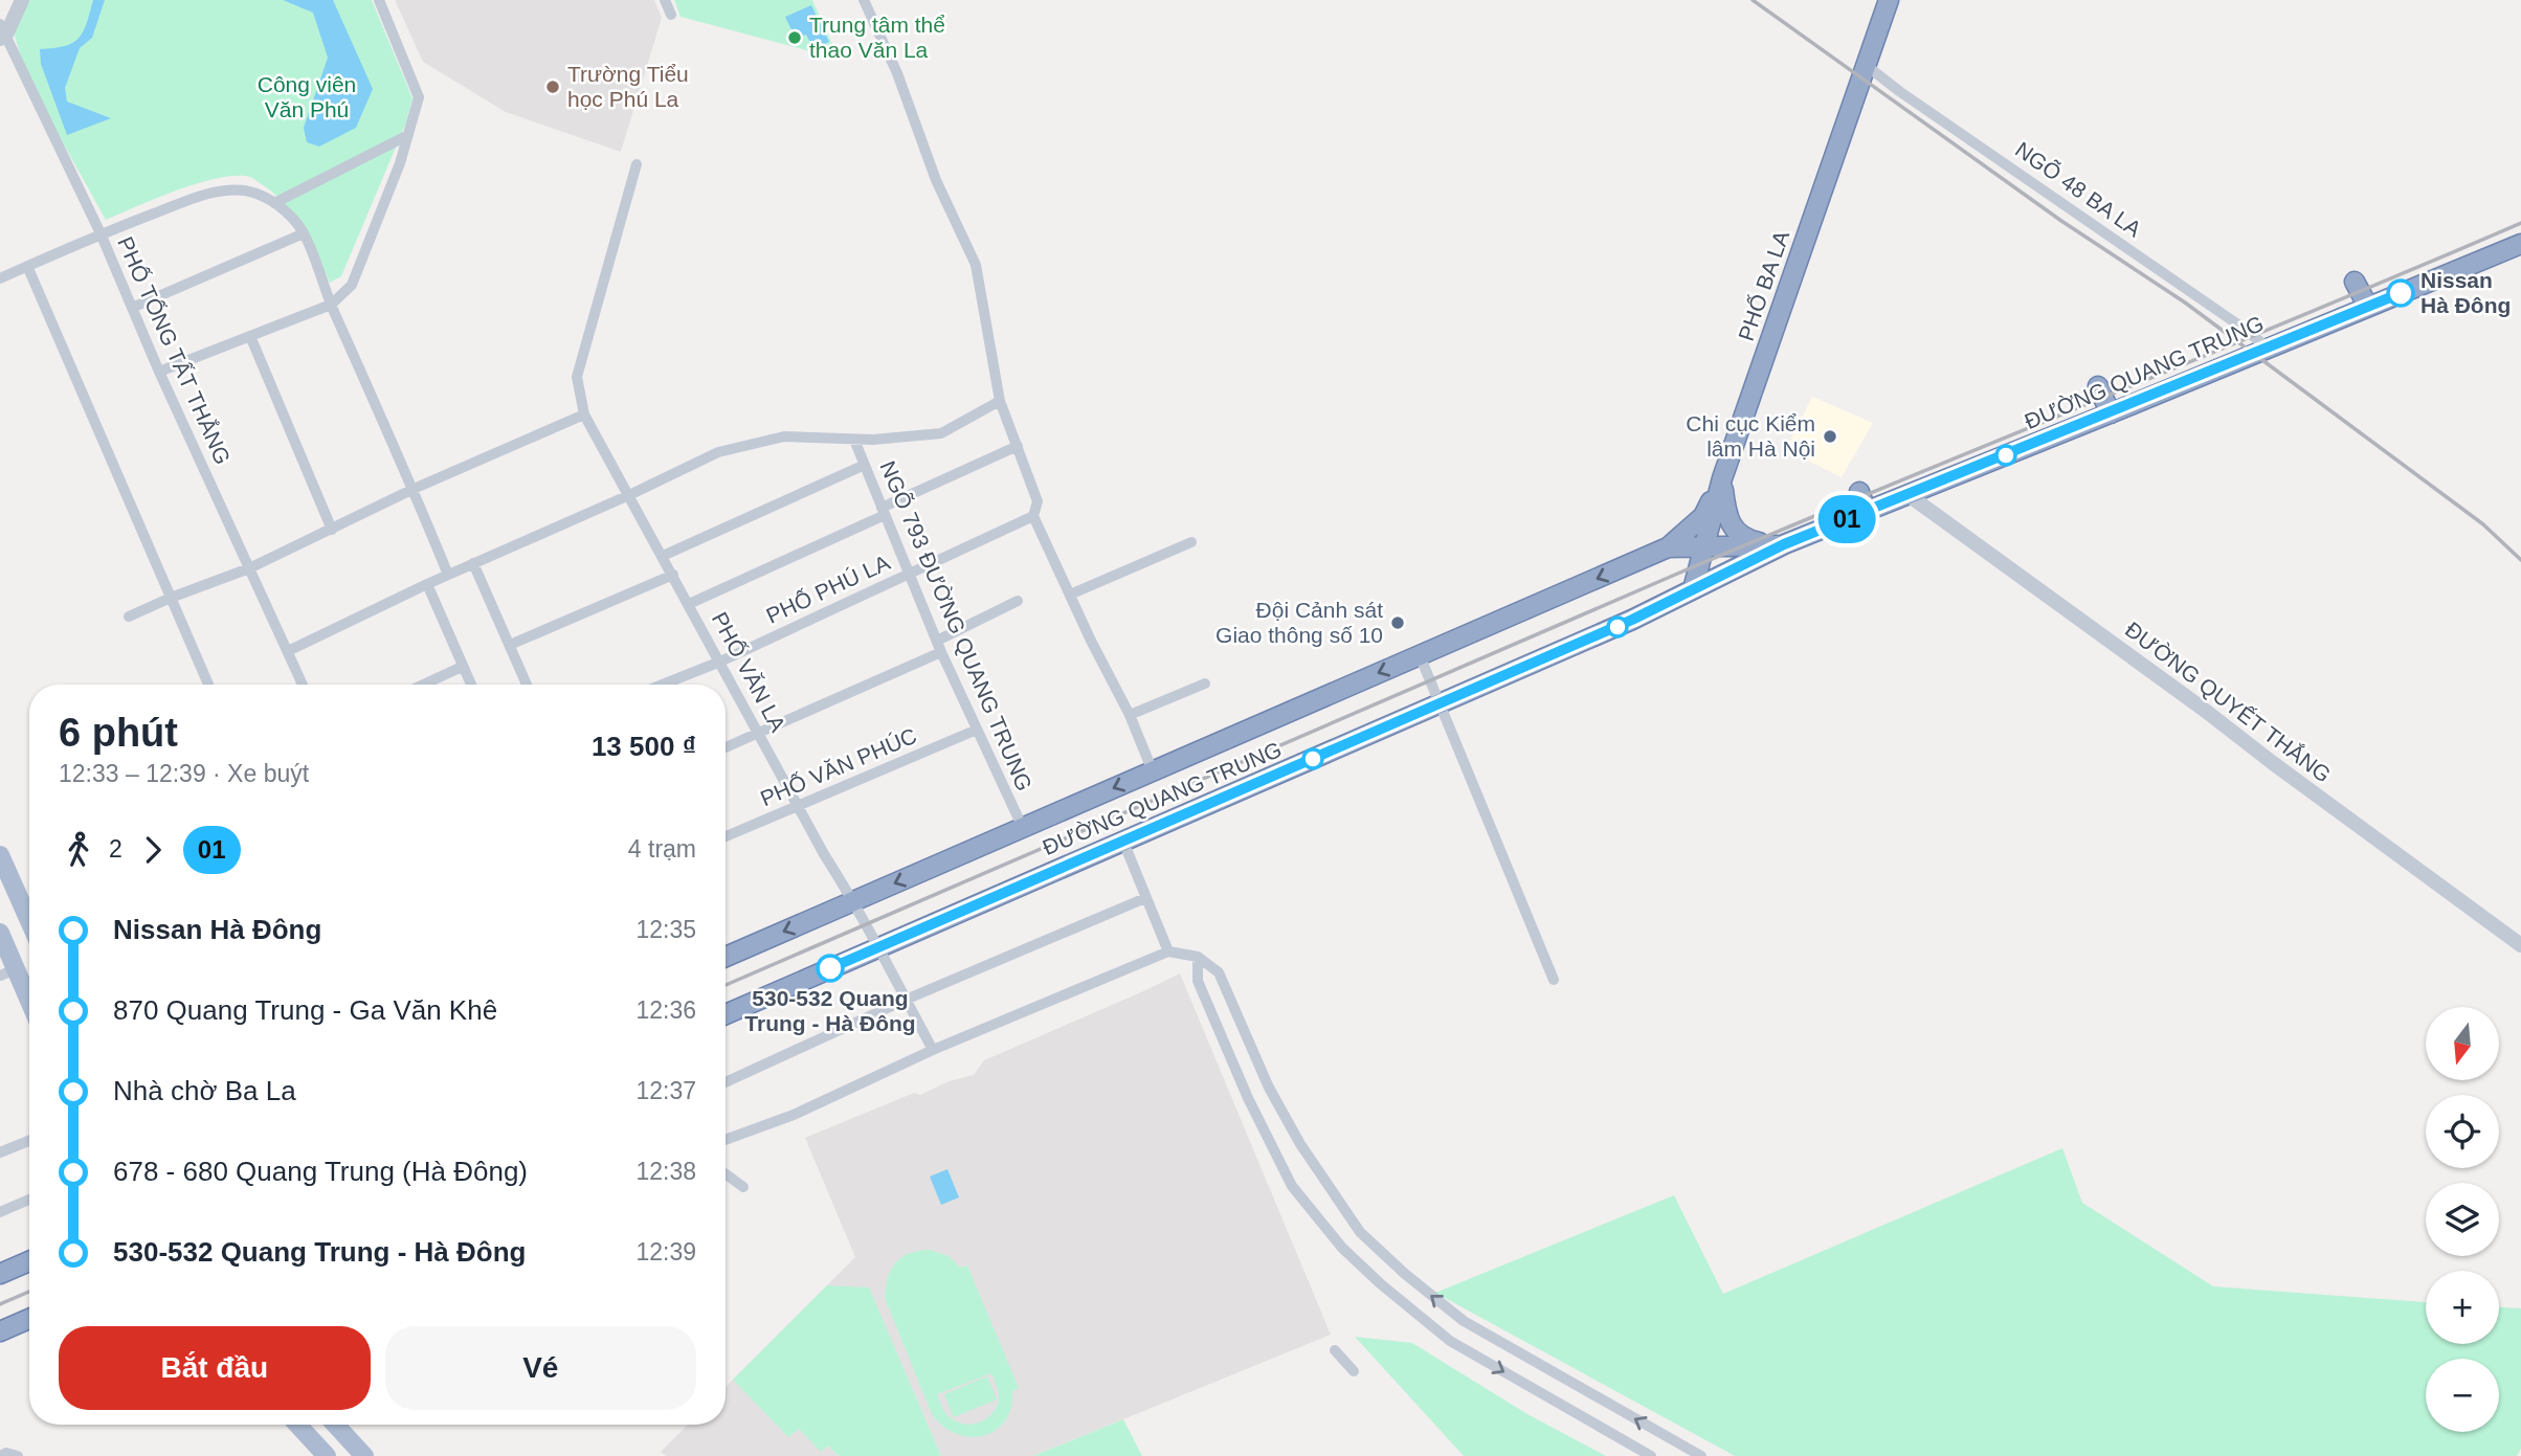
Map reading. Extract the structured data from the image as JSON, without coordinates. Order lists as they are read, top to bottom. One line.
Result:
{"streets":{"highway":["PHỐ BA LA","ĐƯỜNG QUANG TRUNG"],"street":["NGÕ 48 BA LA","PHỐ TỐNG TẤT THẮNG","PHỐ PHÚ LA","NGÕ 793 ĐƯỜNG QUANG TRUNG","PHỐ VĂN LA","ĐƯỜNG QUYẾT THẮNG","PHỐ VĂN PHÚC"]},"crossings":[["NGÕ 48 BA LA","PHỐ BA LA"],["NGÕ 48 BA LA","ĐƯỜNG QUANG TRUNG"],["PHỐ BA LA","ĐƯỜNG QUANG TRUNG"],["ĐƯỜNG QUANG TRUNG","NGÕ 793 ĐƯỜNG QUANG TRUNG"],["ĐƯỜNG QUANG TRUNG","PHỐ VĂN LA"],["ĐƯỜNG QUANG TRUNG","ĐƯỜNG QUYẾT THẮNG"],["PHỐ PHÚ LA","NGÕ 793 ĐƯỜNG QUANG TRUNG"],["PHỐ PHÚ LA","PHỐ VĂN LA"],["NGÕ 793 ĐƯỜNG QUANG TRUNG","PHỐ VĂN PHÚC"],["PHỐ VĂN LA","PHỐ VĂN PHÚC"]],"parks":["Công viên Văn Phú"],"places":["Trung tâm thể thao Văn La","Trường Tiểu học Phú La","Nissan Hà Đông","Chi cục Kiểm lâm Hà Nội","Đội Cảnh sát Giao thông số 10","530-532 Quang Trung - Hà Đông"],"lines":["bus line 01"],"north":"bottom","page":{"on_map":"01","heading":["6 phút","12:33 – 12:39 · Xe buýt","13 500 ₫"],"legs":["2","01","4 trạm"],"list":[{"name":"Nissan Hà Đông","value":"12:35"},{"name":"870 Quang Trung - Ga Văn Khê","value":"12:36"},{"name":"Nhà chờ Ba La","value":"12:37"},{"name":"678 - 680 Quang Trung (Hà Đông)","value":"12:38"},{"name":"530-532 Quang Trung - Hà Đông","value":"12:39"}],"map_buttons":["+","−"],"buttons":["Bắt đầu","Vé"]}}
